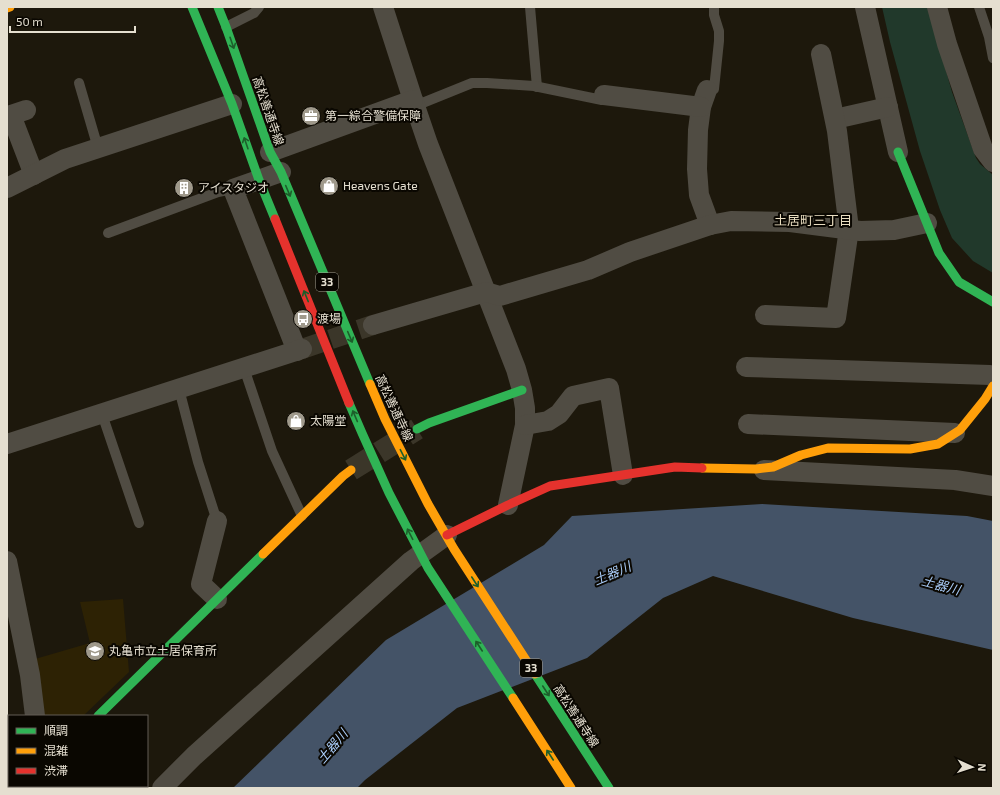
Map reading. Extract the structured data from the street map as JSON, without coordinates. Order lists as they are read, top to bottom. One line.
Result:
{"streets":{"main road":["高松善通寺線","33"]},"districts":["土居町三丁目"],"water":["土器川"],"places":{"office":["第一綜合警備保障"],"shop":["Heavens Gate","太陽堂"],"building":["アイスタジオ"],"bus stop":["渡場"],"school or university":["丸亀市立土居保育所"]},"legend":["順調","混雑","渋滞"],"scale_bar":"50 m","north":"right"}
